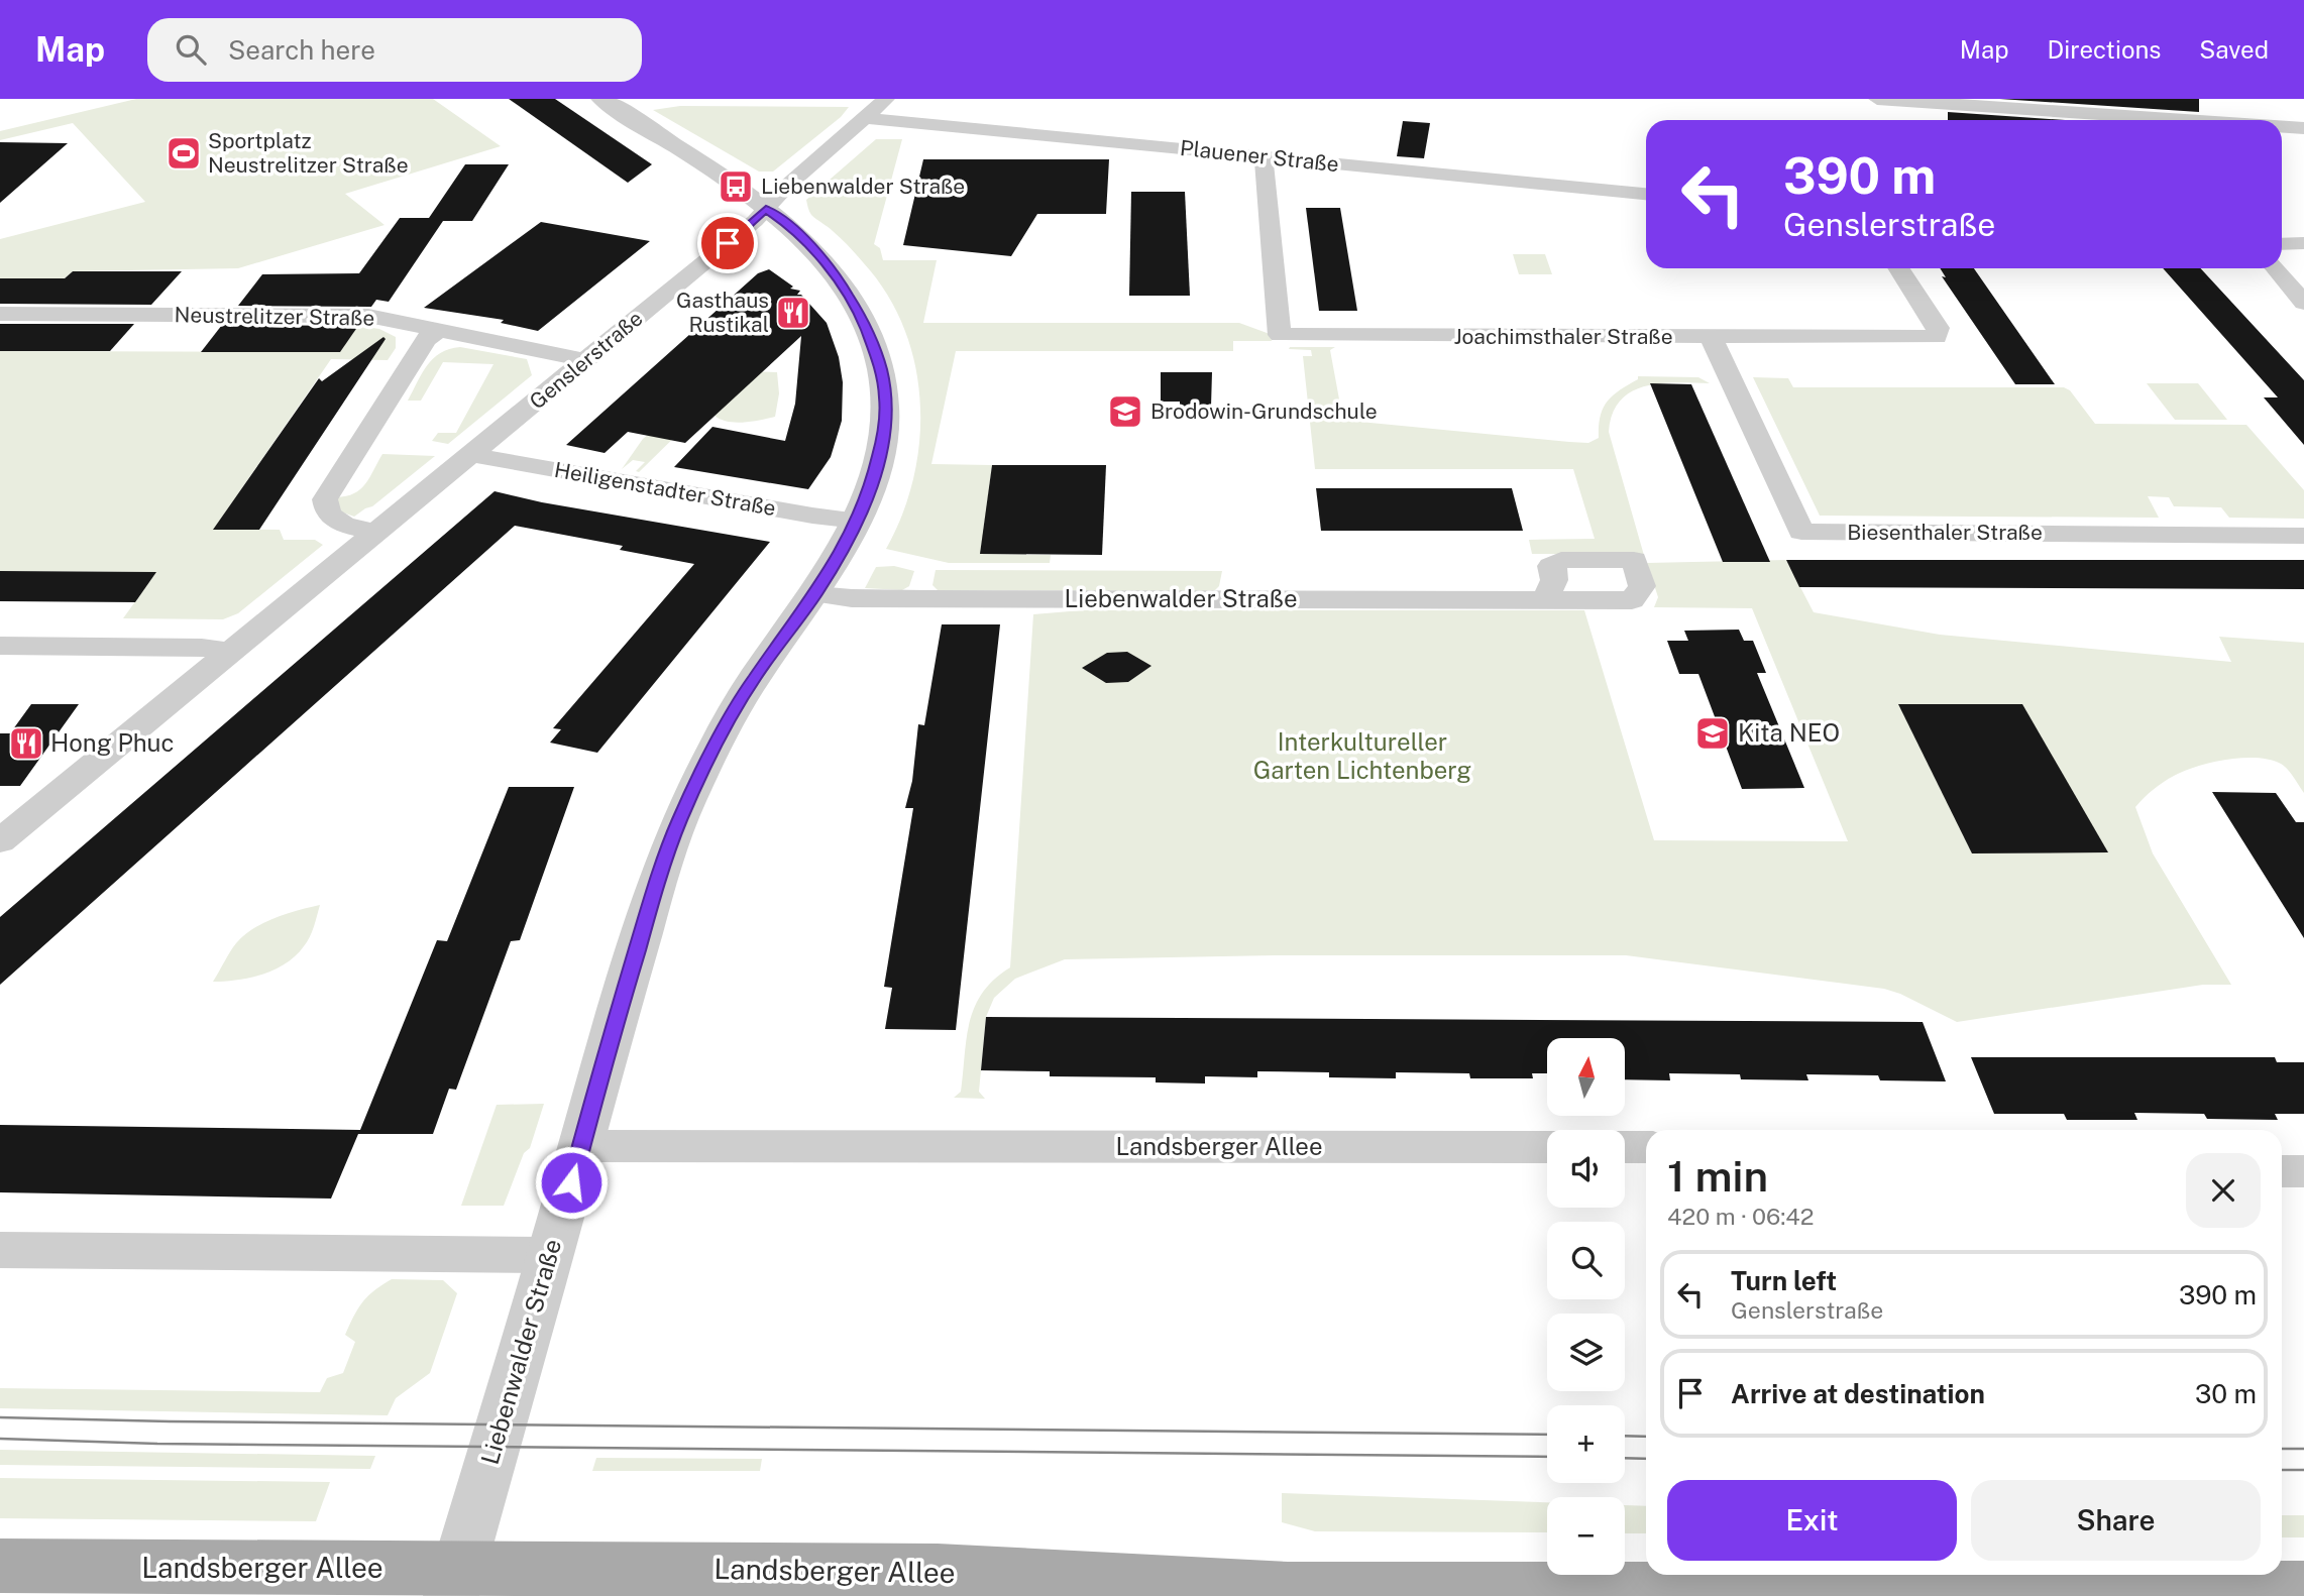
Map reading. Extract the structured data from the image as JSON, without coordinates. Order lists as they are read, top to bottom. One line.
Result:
{"streets":{"main road":["Landsberger Allee"],"street":["Plauener Straße","Neustrelitzer Straße","Joachimsthaler Straße","Genslerstraße","Heiligenstadter Straße","Biesenthaler Straße","Liebenwalder Straße"]},"crossings":[["Plauener Straße","Joachimsthaler Straße"],["Plauener Straße","Genslerstraße"],["Neustrelitzer Straße","Genslerstraße"],["Joachimsthaler Straße","Biesenthaler Straße"],["Genslerstraße","Heiligenstadter Straße"],["Genslerstraße","Liebenwalder Straße"],["Heiligenstadter Straße","Liebenwalder Straße"],["Liebenwalder Straße","Landsberger Allee"]],"parks":["Interkultureller Garten Lichtenberg"],"places":{"sports":["Sportplatz Neustrelitzer Straße"],"bus stop":["Liebenwalder Straße"],"restaurant":["Gasthaus Rustikal","Hong Phuc"],"school or university":["Brodowin-Grundschule","Kita NEO"]},"north":"top","page":{"header":"Map","search":"Search here","nav":["Map","Directions","Saved"],"turn":["390 m","Genslerstraße"],"map_buttons":["+","−"],"heading":["1 min","420 m · 06:42"],"list":[{"name":"Turn left","note":"Genslerstraße","value":"390 m"},{"name":"Arrive at destination","value":"30 m"}],"buttons":["Exit","Share"]}}
